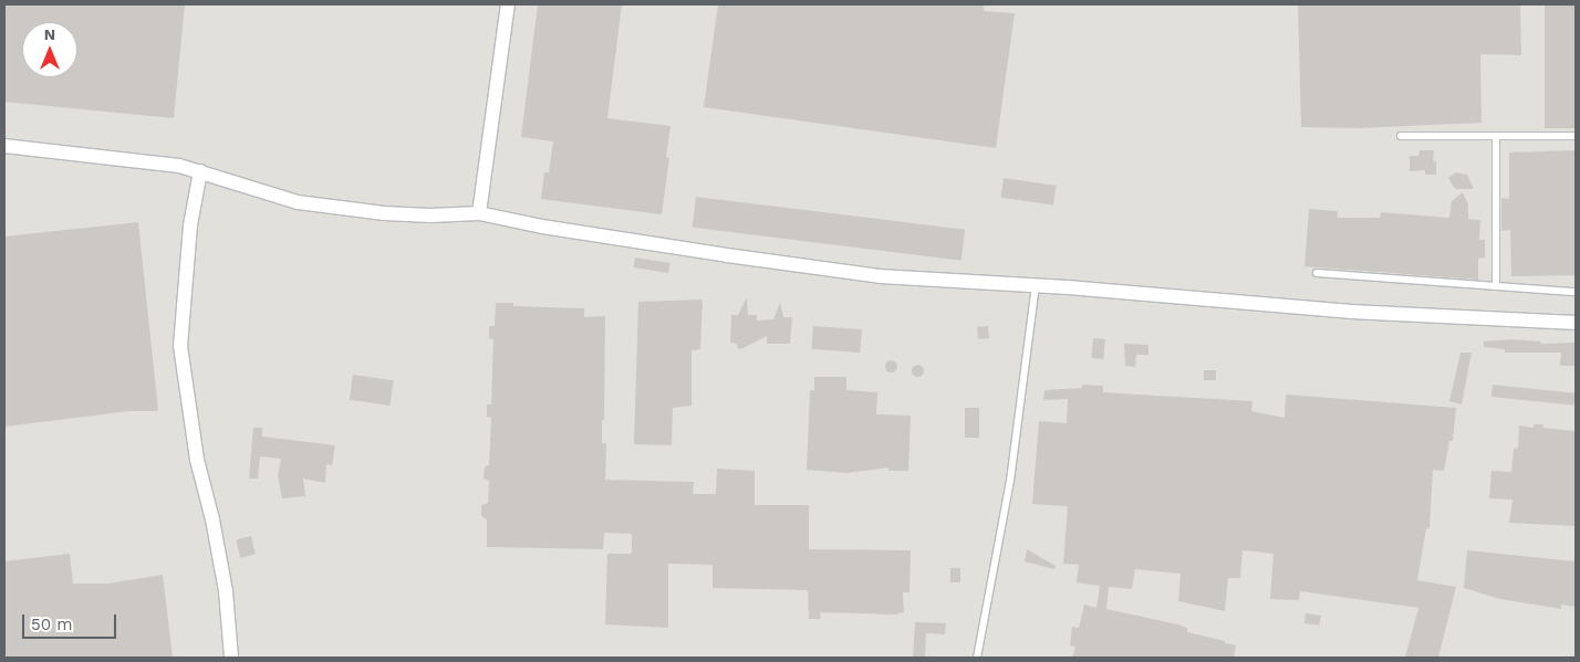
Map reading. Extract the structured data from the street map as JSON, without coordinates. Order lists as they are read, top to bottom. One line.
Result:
{"scale_bar":"50 m","north":"top"}
